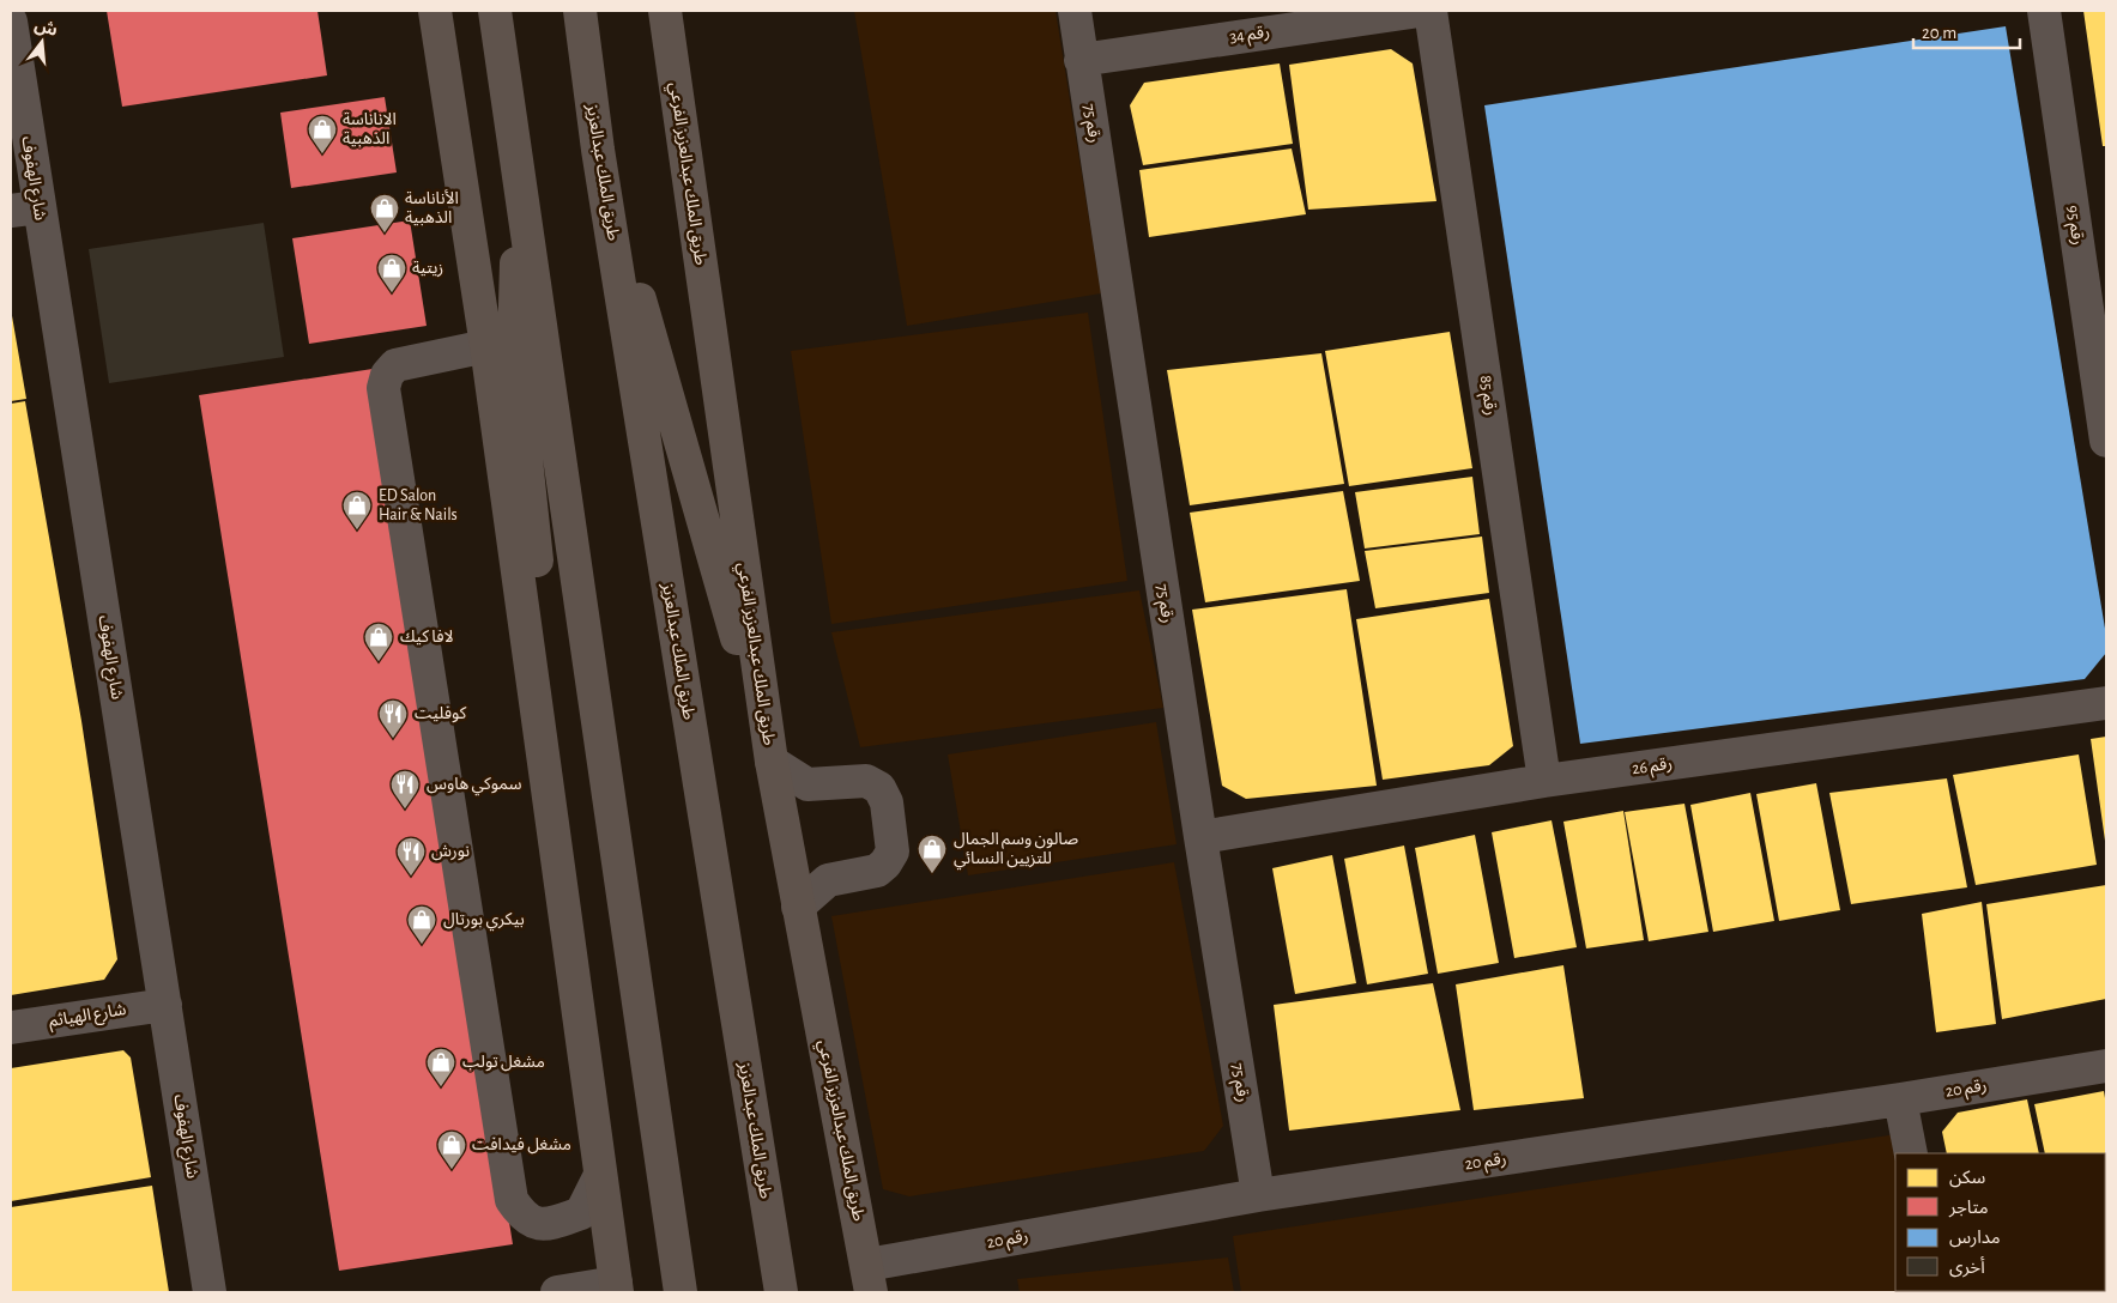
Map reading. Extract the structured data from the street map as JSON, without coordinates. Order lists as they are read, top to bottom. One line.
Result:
{"streets":{"main road":["طريق الملك عبدالعزيز","طريق الملك عبدالعزيز الفرعي"],"street":["رقم 34","رقم 75","شارع الهفوف","رقم 95","رقم 85","رقم 26","شارع الهياثم","رقم 20"]},"crossings":[["رقم 34","رقم 75"],["رقم 75","رقم 26"],["رقم 75","رقم 20"],["طريق الملك عبدالعزيز الفرعي","رقم 20"],["شارع الهفوف","شارع الهياثم"],["رقم 85","رقم 26"]],"places":{"shop":["الاناناسة الذهبية","الأناناسة الذهبية","زيتية","ED Salon Hair & Nails","لافا كيك","صالون وسم الجمال للتزيين النسائي","بيكري بورتال","مشغل تولب","مشغل فيدافت"],"restaurant":["كوفليت","سموكي هاوس","نورش"]},"legend":["سكن","متاجر","مدارس","أخرى"],"scale_bar":"20 m","north":"top"}
